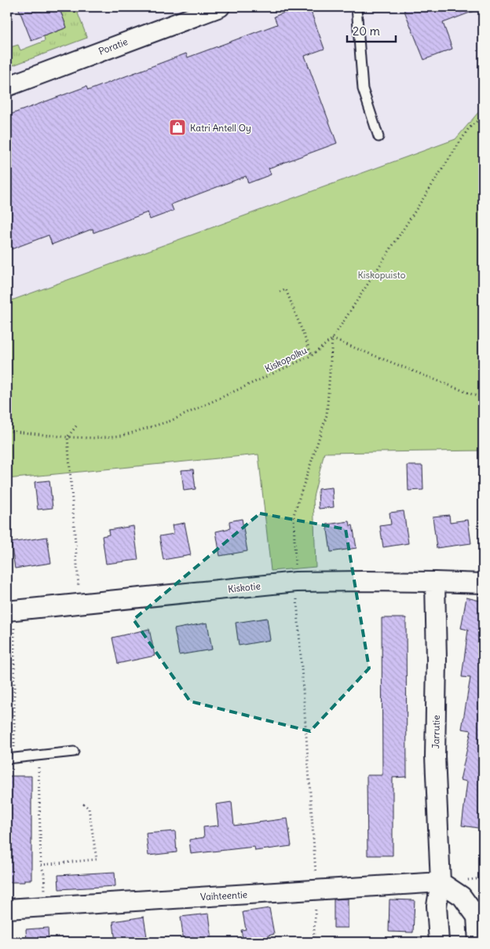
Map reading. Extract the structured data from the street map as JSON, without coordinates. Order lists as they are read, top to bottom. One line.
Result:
{"streets":{"street":["Poratie","Kiskotie","Jarrutie","Vaihteentie"],"path":["Kiskopolku"]},"crossings":[["Kiskotie","Jarrutie"],["Jarrutie","Vaihteentie"]],"parks":["Kiskopuisto"],"places":{"shop":["Katri Antell Oy"]},"scale_bar":"20 m"}
